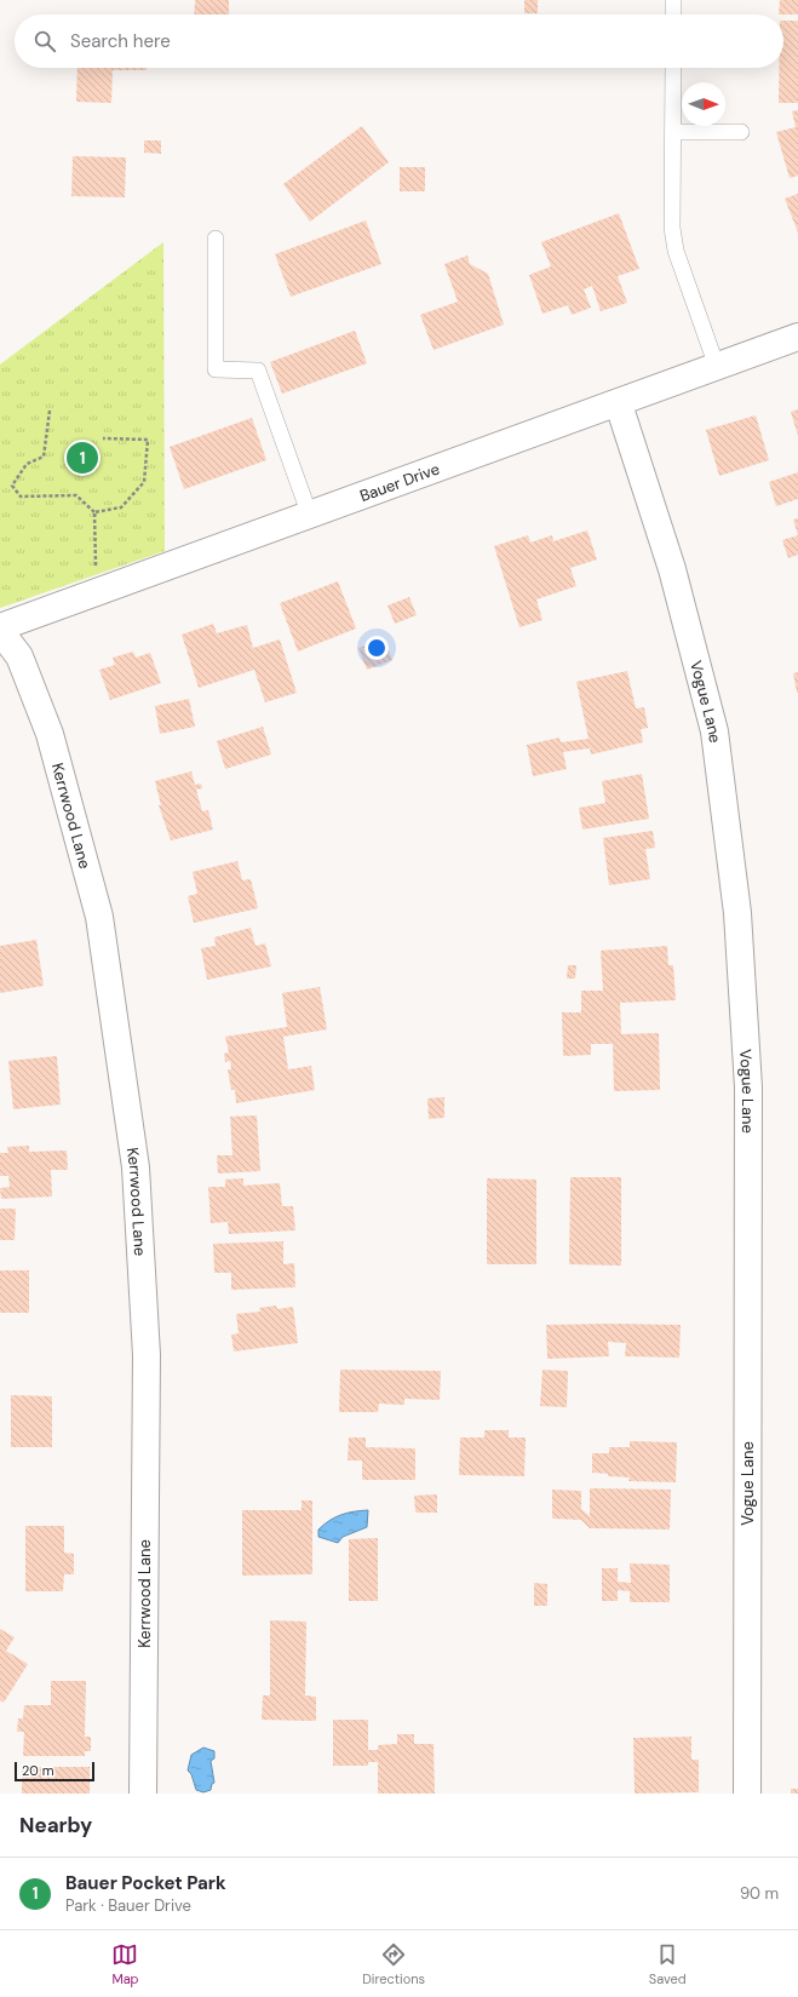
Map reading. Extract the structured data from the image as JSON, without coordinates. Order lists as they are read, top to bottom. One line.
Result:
{"streets":{"street":["Bauer Drive","Vogue Lane","Kerrwood Lane"]},"crossings":[["Bauer Drive","Vogue Lane"]],"scale_bar":"20 m","north":"right","page":{"search":"Search here","pins":"1","scale":"20 m","heading":"Nearby","list":[{"mark":"1","name":"Bauer Pocket Park","note":"Park · Bauer Drive","value":"90 m"}],"nav":["Map","Directions","Saved"]}}
